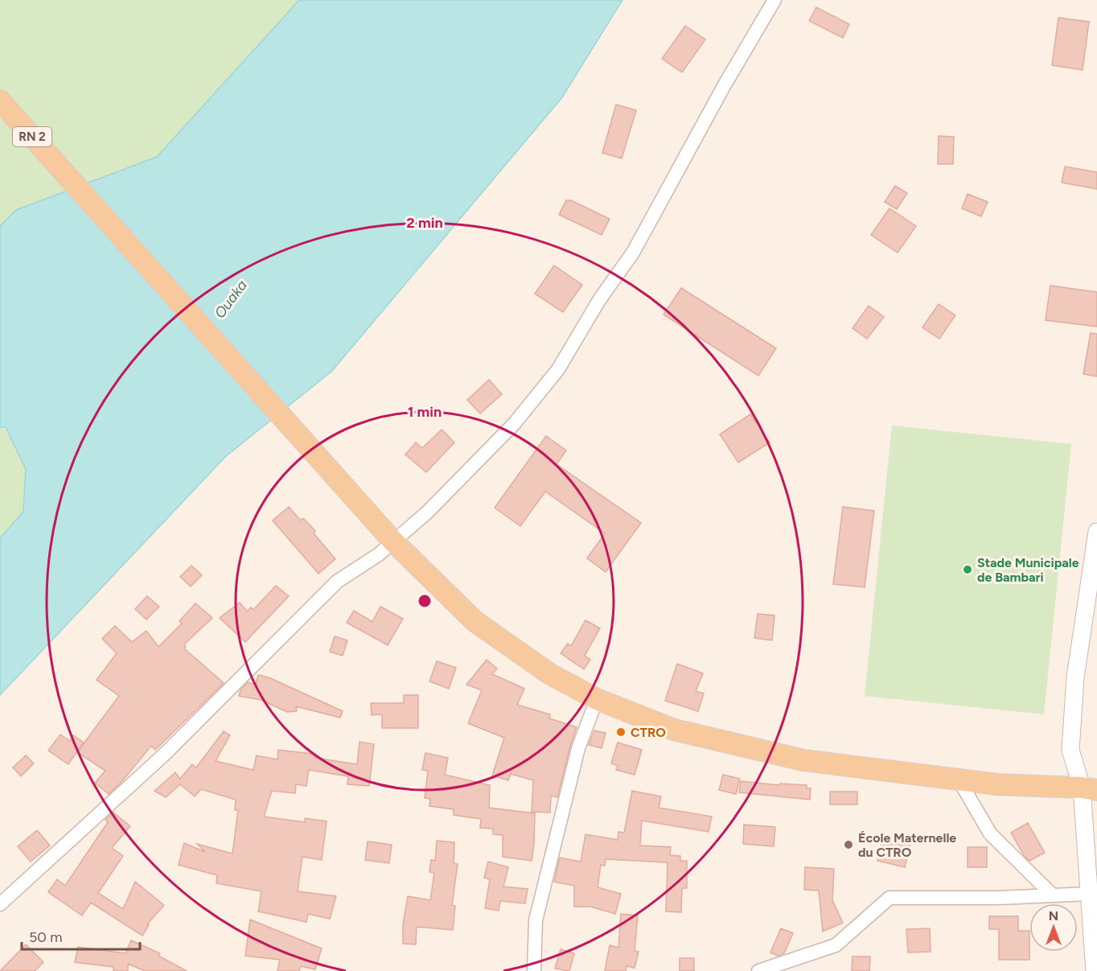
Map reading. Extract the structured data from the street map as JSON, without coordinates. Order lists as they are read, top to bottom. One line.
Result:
{"streets":{"main road":["RN 2"]},"water":["Ouaka"],"places":["Stade Municipale de Bambari","CTRO","École Maternelle du CTRO"],"scale_bar":"50 m","north":"top","rings":["2 min","1 min"]}
